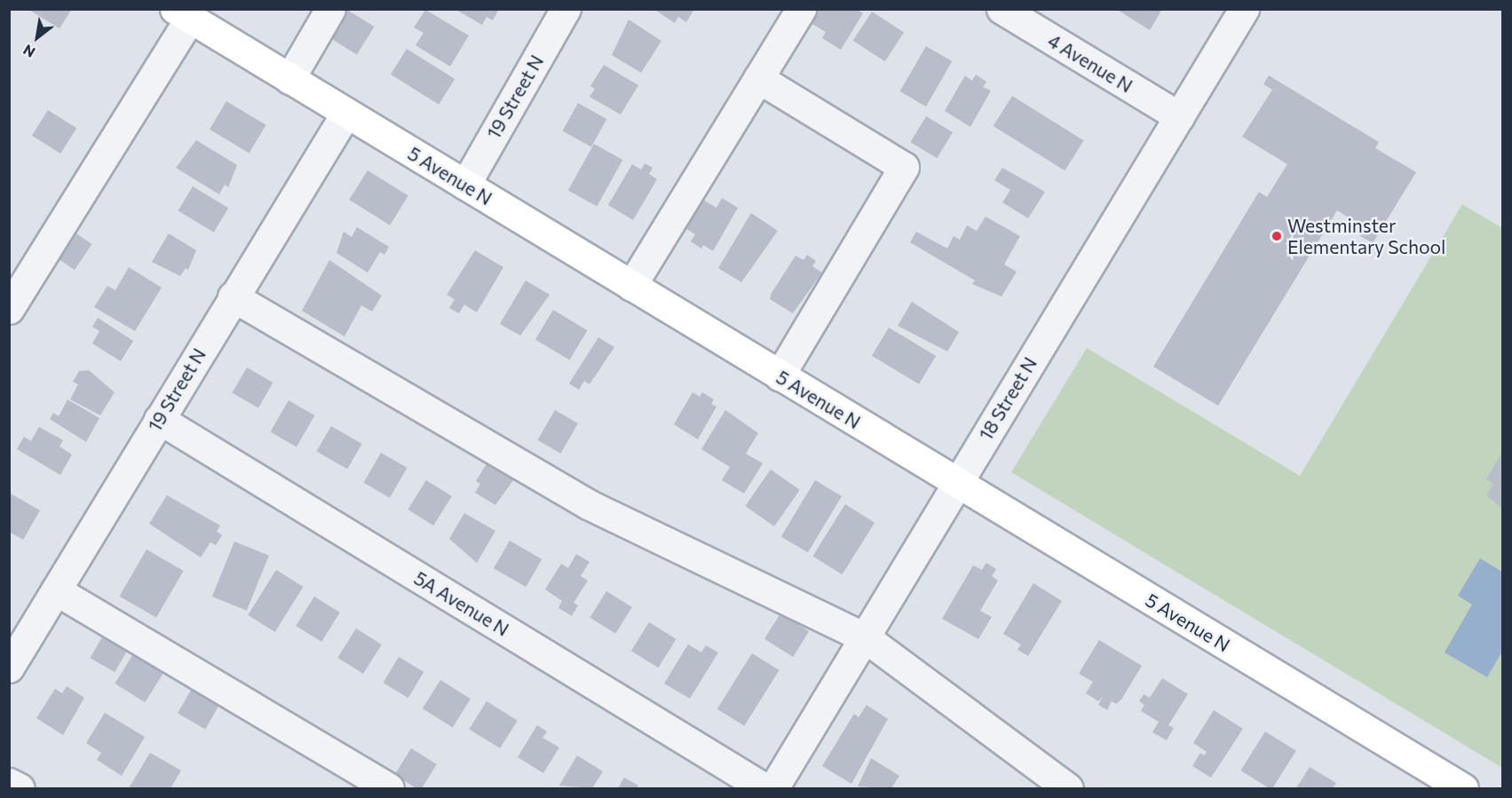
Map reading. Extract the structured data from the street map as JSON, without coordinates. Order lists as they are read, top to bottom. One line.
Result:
{"streets":{"main road":["5 Avenue N"],"street":["4 Avenue N","19 Street N","18 Street N","5A Avenue N"]},"crossings":[["4 Avenue N","18 Street N"],["19 Street N","5 Avenue N"],["19 Street N","5A Avenue N"],["5 Avenue N","18 Street N"]],"places":["Westminster Elementary School"],"north":"bottom left"}
